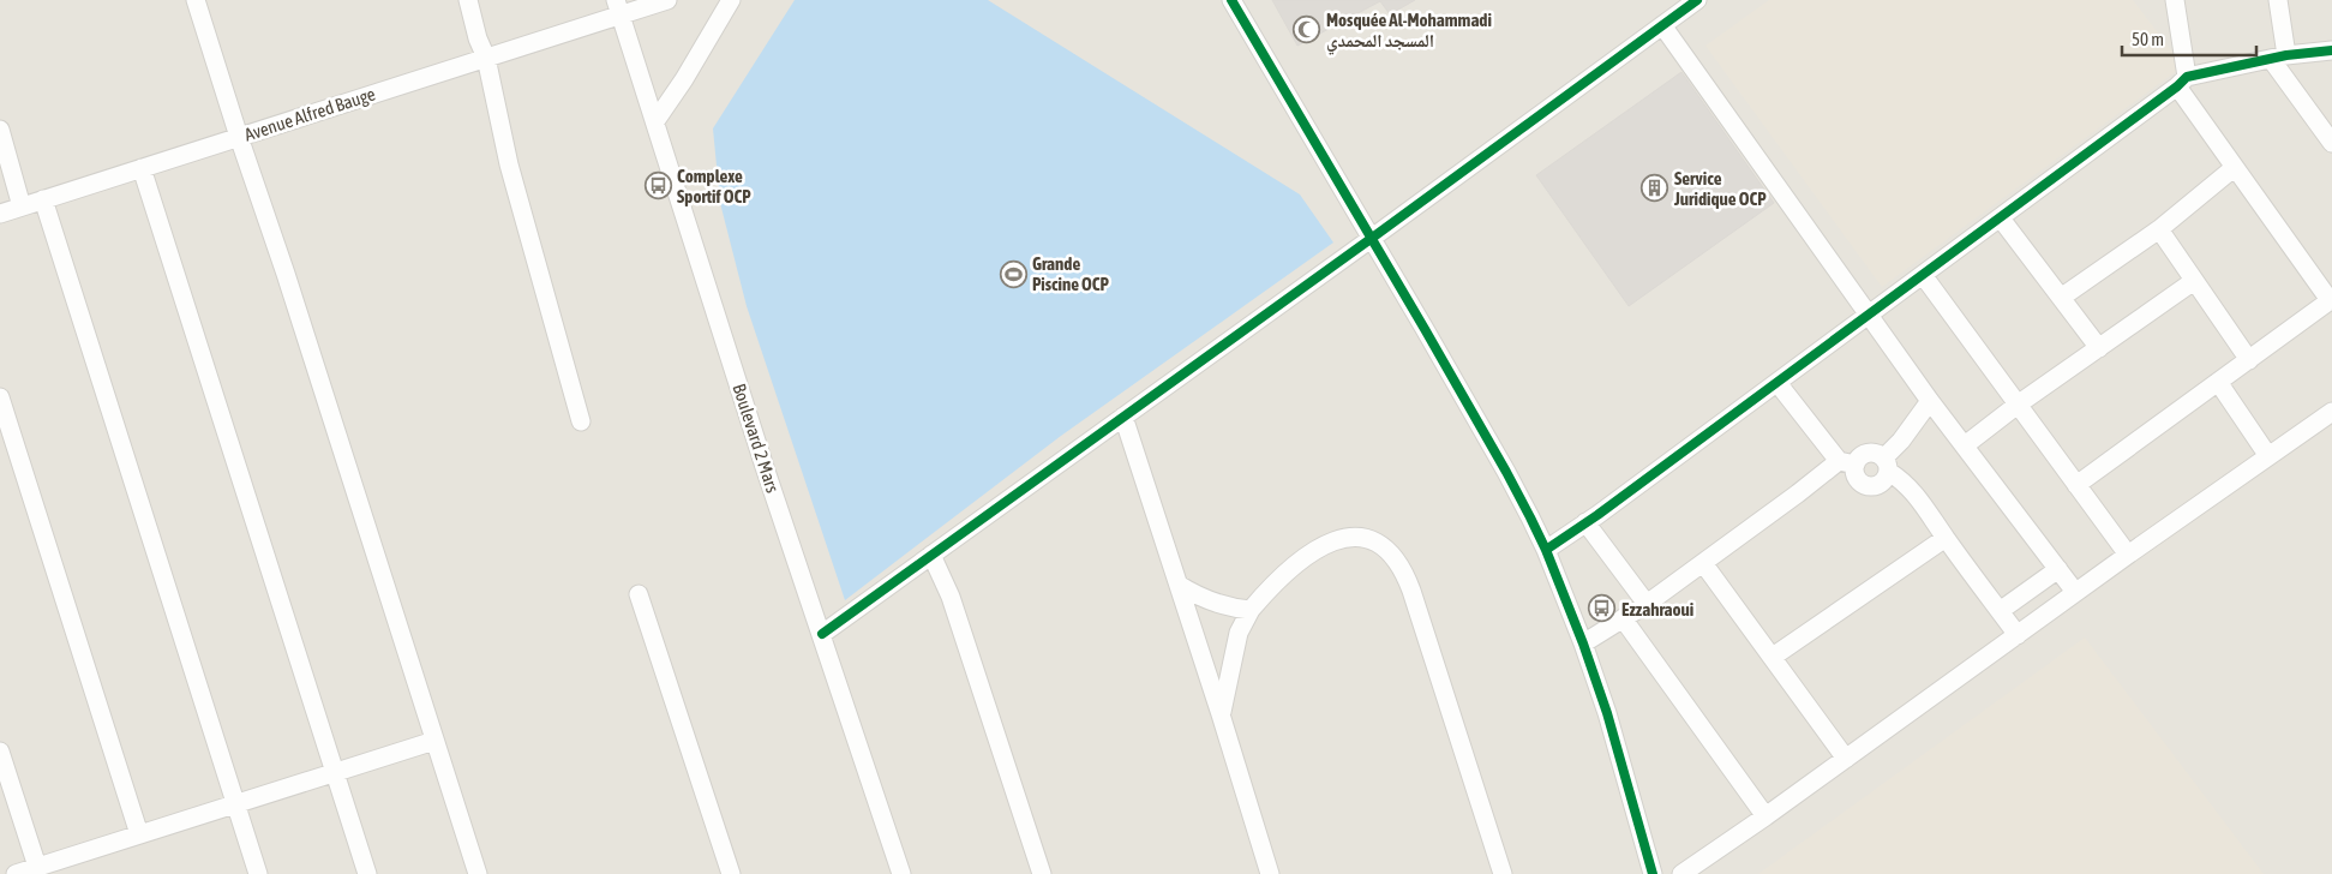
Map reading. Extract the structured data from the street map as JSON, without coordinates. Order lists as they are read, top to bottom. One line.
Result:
{"streets":{"street":["Avenue Alfred Bauge","Boulevard 2 Mars"]},"crossings":[["Avenue Alfred Bauge","Boulevard 2 Mars"]],"places":{"mosque":["Mosquée Al-Mohammadi المسجد المحمدي"],"bus stop":["Complexe Sportif OCP","Ezzahraoui"],"building":["Service Juridique OCP"],"sports":["Grande Piscine OCP"]},"scale_bar":"50 m"}
